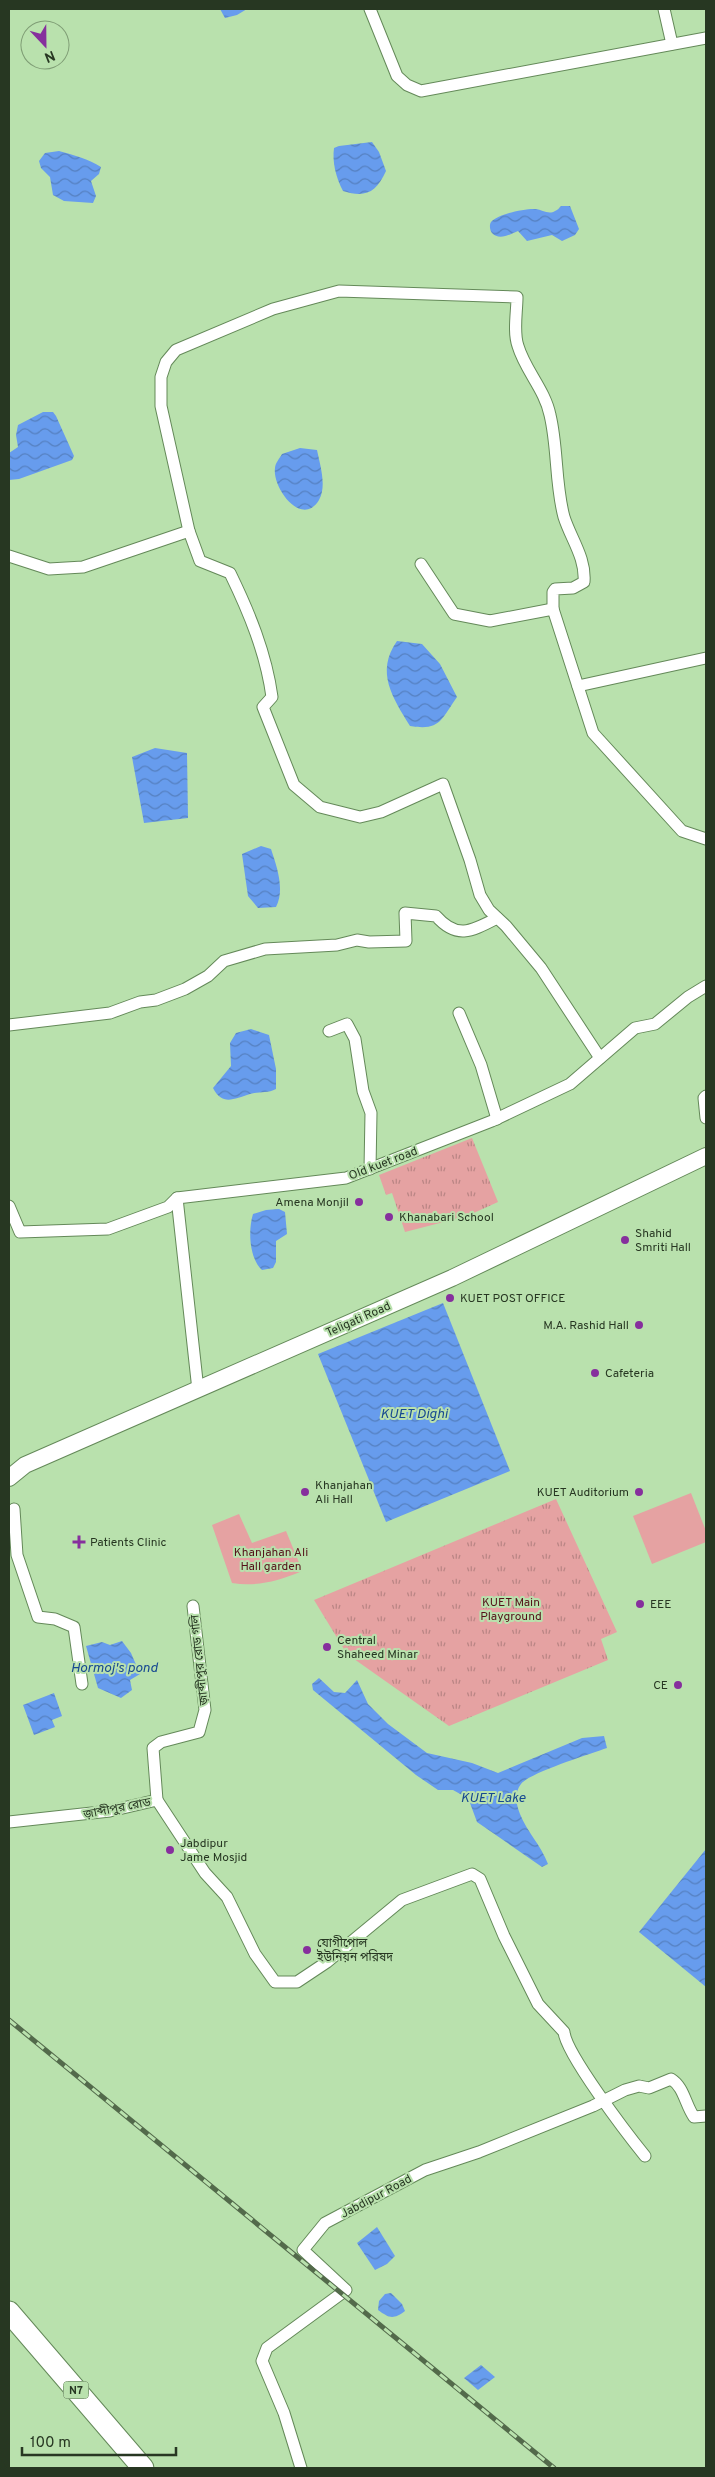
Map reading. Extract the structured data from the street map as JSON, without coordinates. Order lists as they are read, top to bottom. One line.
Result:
{"streets":{"highway":["N7"],"main road":["Teligati Road"],"street":["Old kuet road","জ়াব্দীপুর রোড গলি","জ়াব্দীপুর রোড","Jabdipur Road"]},"crossings":[["জ়াব্দীপুর রোড গলি","জ়াব্দীপুর রোড"],["জ়াব্দীপুর রোড","Jabdipur Road"]],"water":["KUET Dighi","Hormoj's pond","KUET Lake"],"parks":["Khanjahan Ali Hall garden","KUET Main Playground"],"places":{"other":["Amena Monjil","Khanabari School","Shahid Smriti Hall","KUET POST OFFICE","M.A. Rashid Hall","Cafeteria","Khanjahan Ali Hall","KUET Auditorium","EEE","Central Shaheed Minar","CE","Jabdipur Jame Mosjid","যোগীপোল ইউনিয়ন পরিষদ"],"health":["Patients Clinic"]},"scale_bar":"100 m","north":"bottom"}
